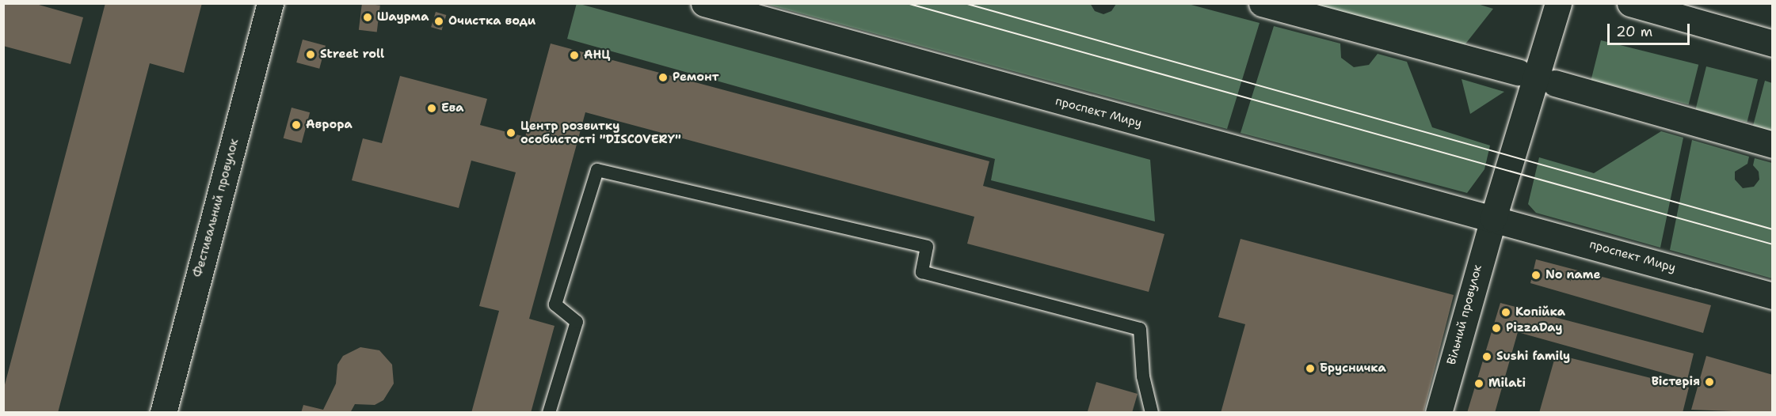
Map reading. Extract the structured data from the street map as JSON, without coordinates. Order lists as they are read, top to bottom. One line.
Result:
{"streets":{"street":["проспект Миру","Фестивальний провулок","Вільний провулок"]},"crossings":[["проспект Миру","Вільний провулок"]],"places":["Шаурма","Очистка води","Street roll","АНЦ","Ремонт","Ева","Аврора","Центр розвитку особистості \"DISCOVERY\"","No name","Копійка","PizzaDay","Sushi family","Брусничка","Вістерія","Milati"],"scale_bar":"20 m"}
